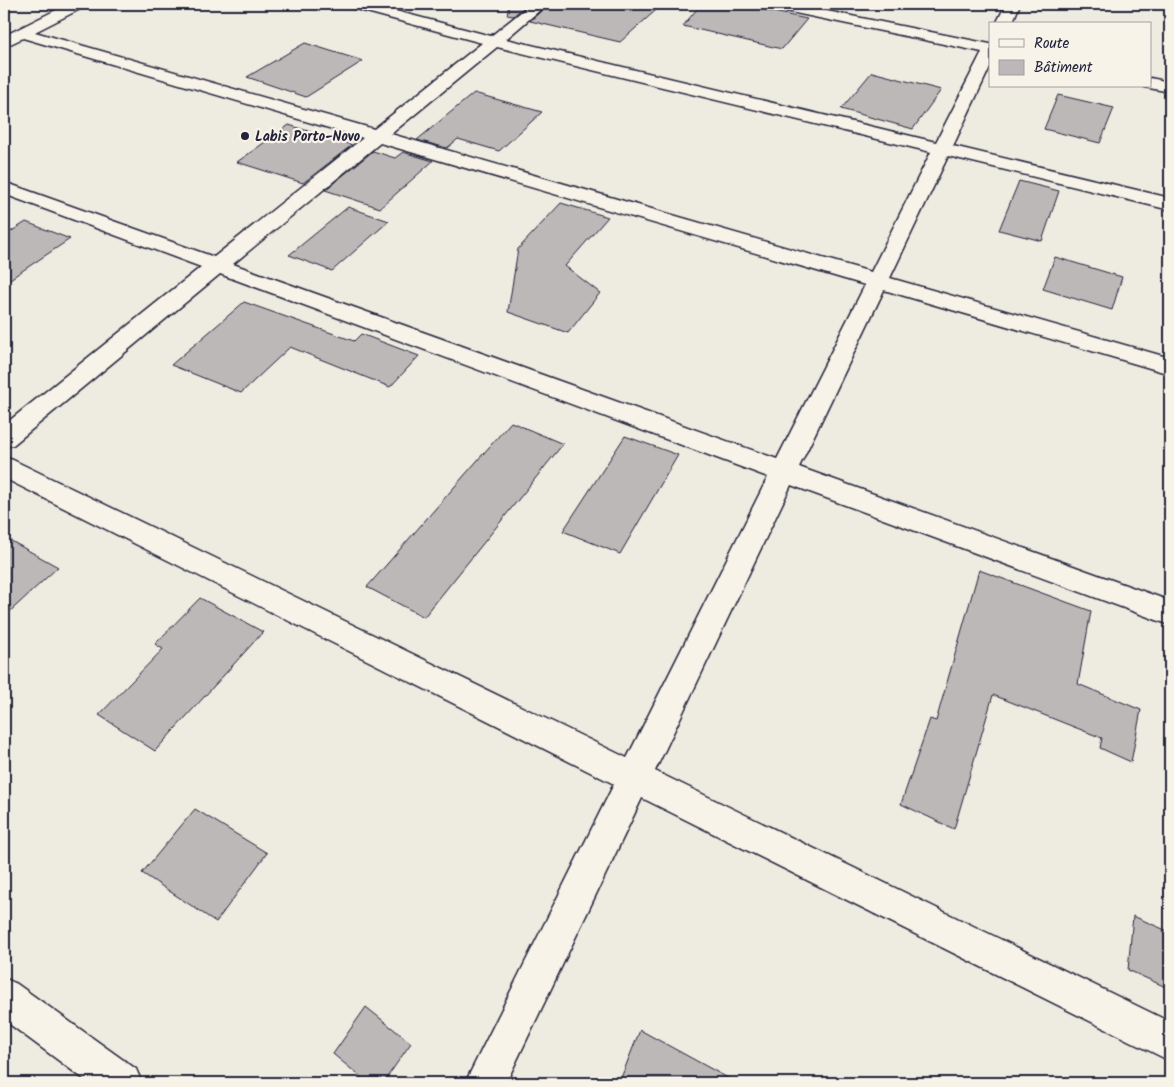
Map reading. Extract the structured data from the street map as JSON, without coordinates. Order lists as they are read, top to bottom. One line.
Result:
{"places":["Labis Porto-Novo"],"legend":["Route","Bâtiment"]}
